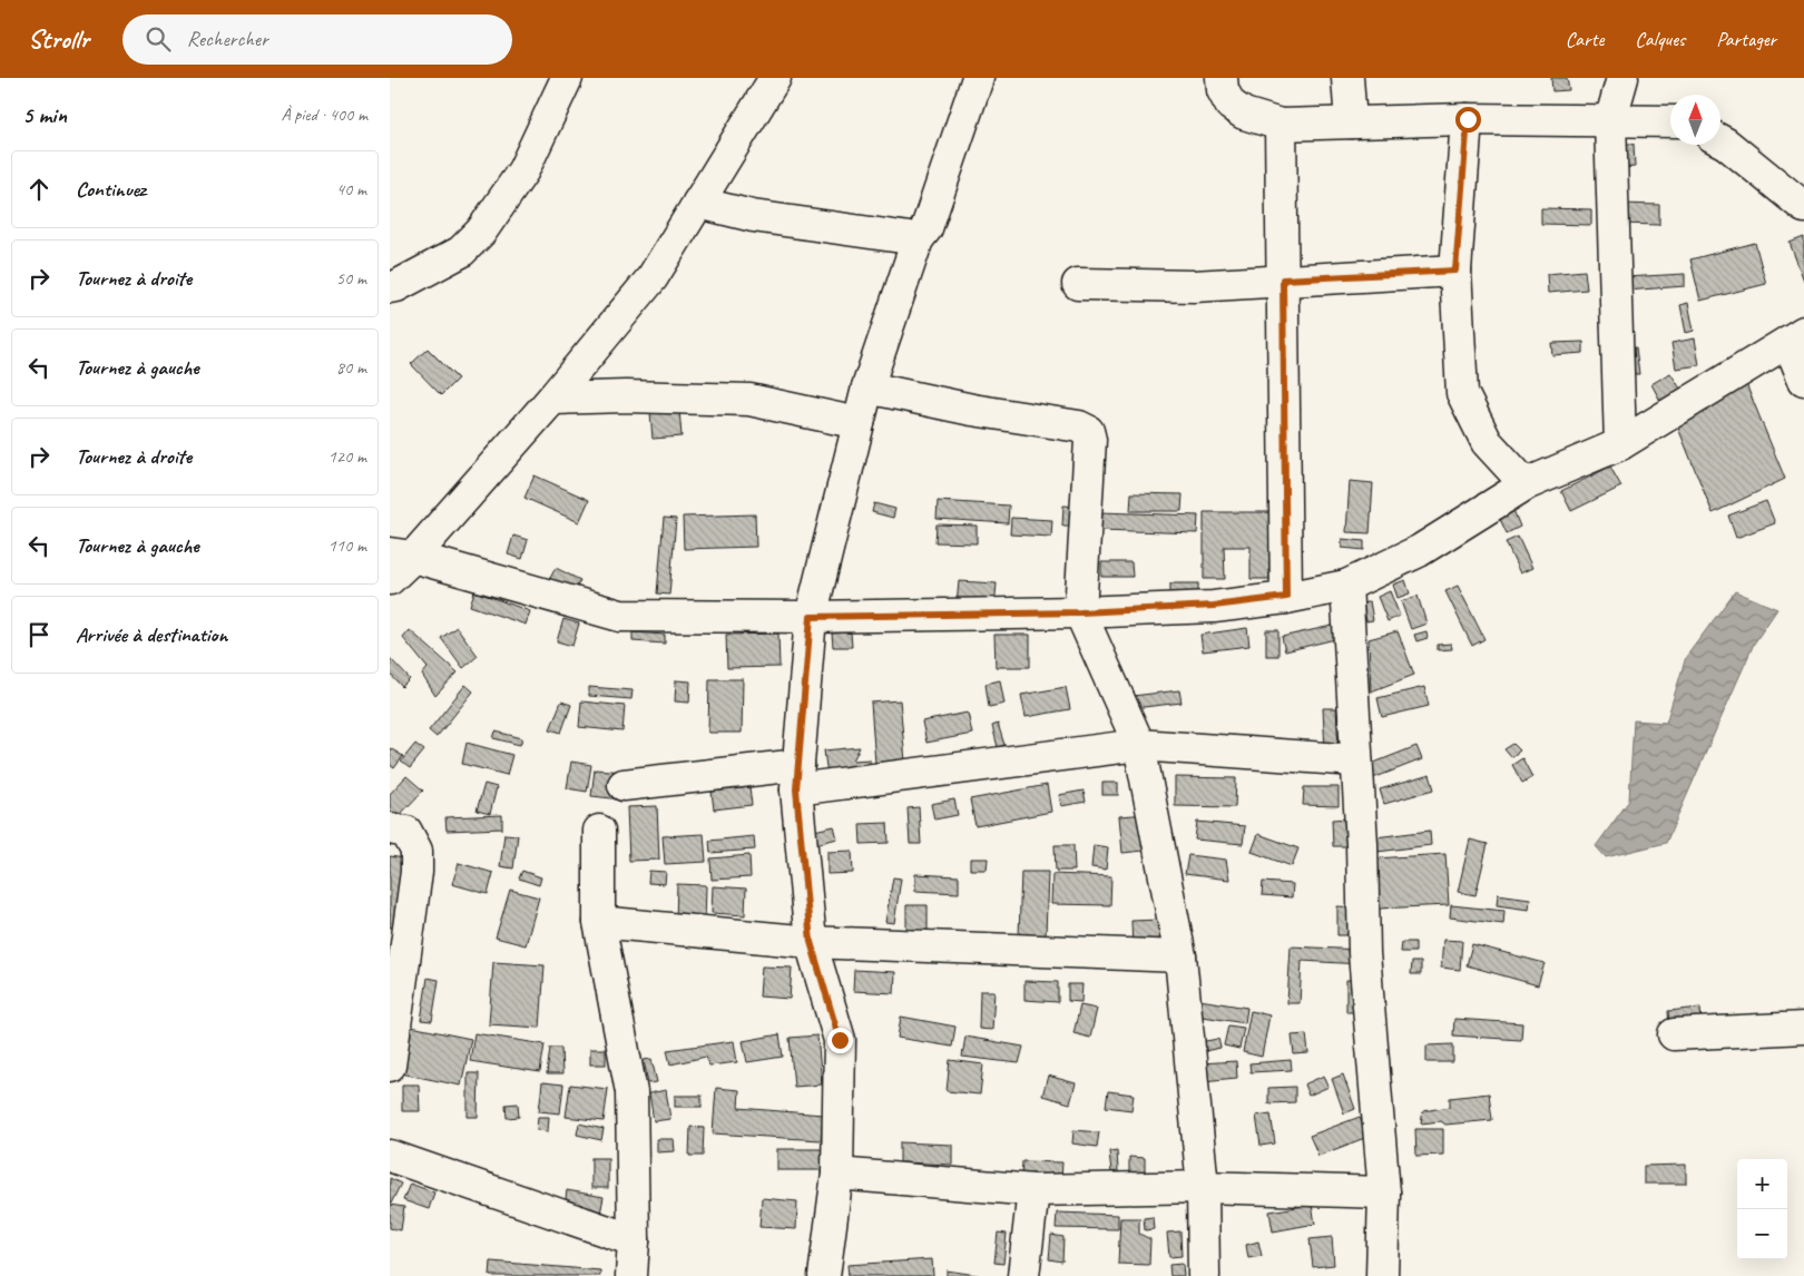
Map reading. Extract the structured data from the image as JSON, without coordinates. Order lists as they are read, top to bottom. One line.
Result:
{"north":"top","page":{"header":"Strollr","search":"Rechercher","nav":["Carte","Calques","Partager"],"heading":["5 min","À pied · 400 m"],"list":[["Continuez","40 m"],["Tournez à droite","50 m"],["Tournez à gauche","80 m"],["Tournez à droite","120 m"],["Tournez à gauche","110 m"],"Arrivée à destination"],"map_buttons":["+","−"]}}
